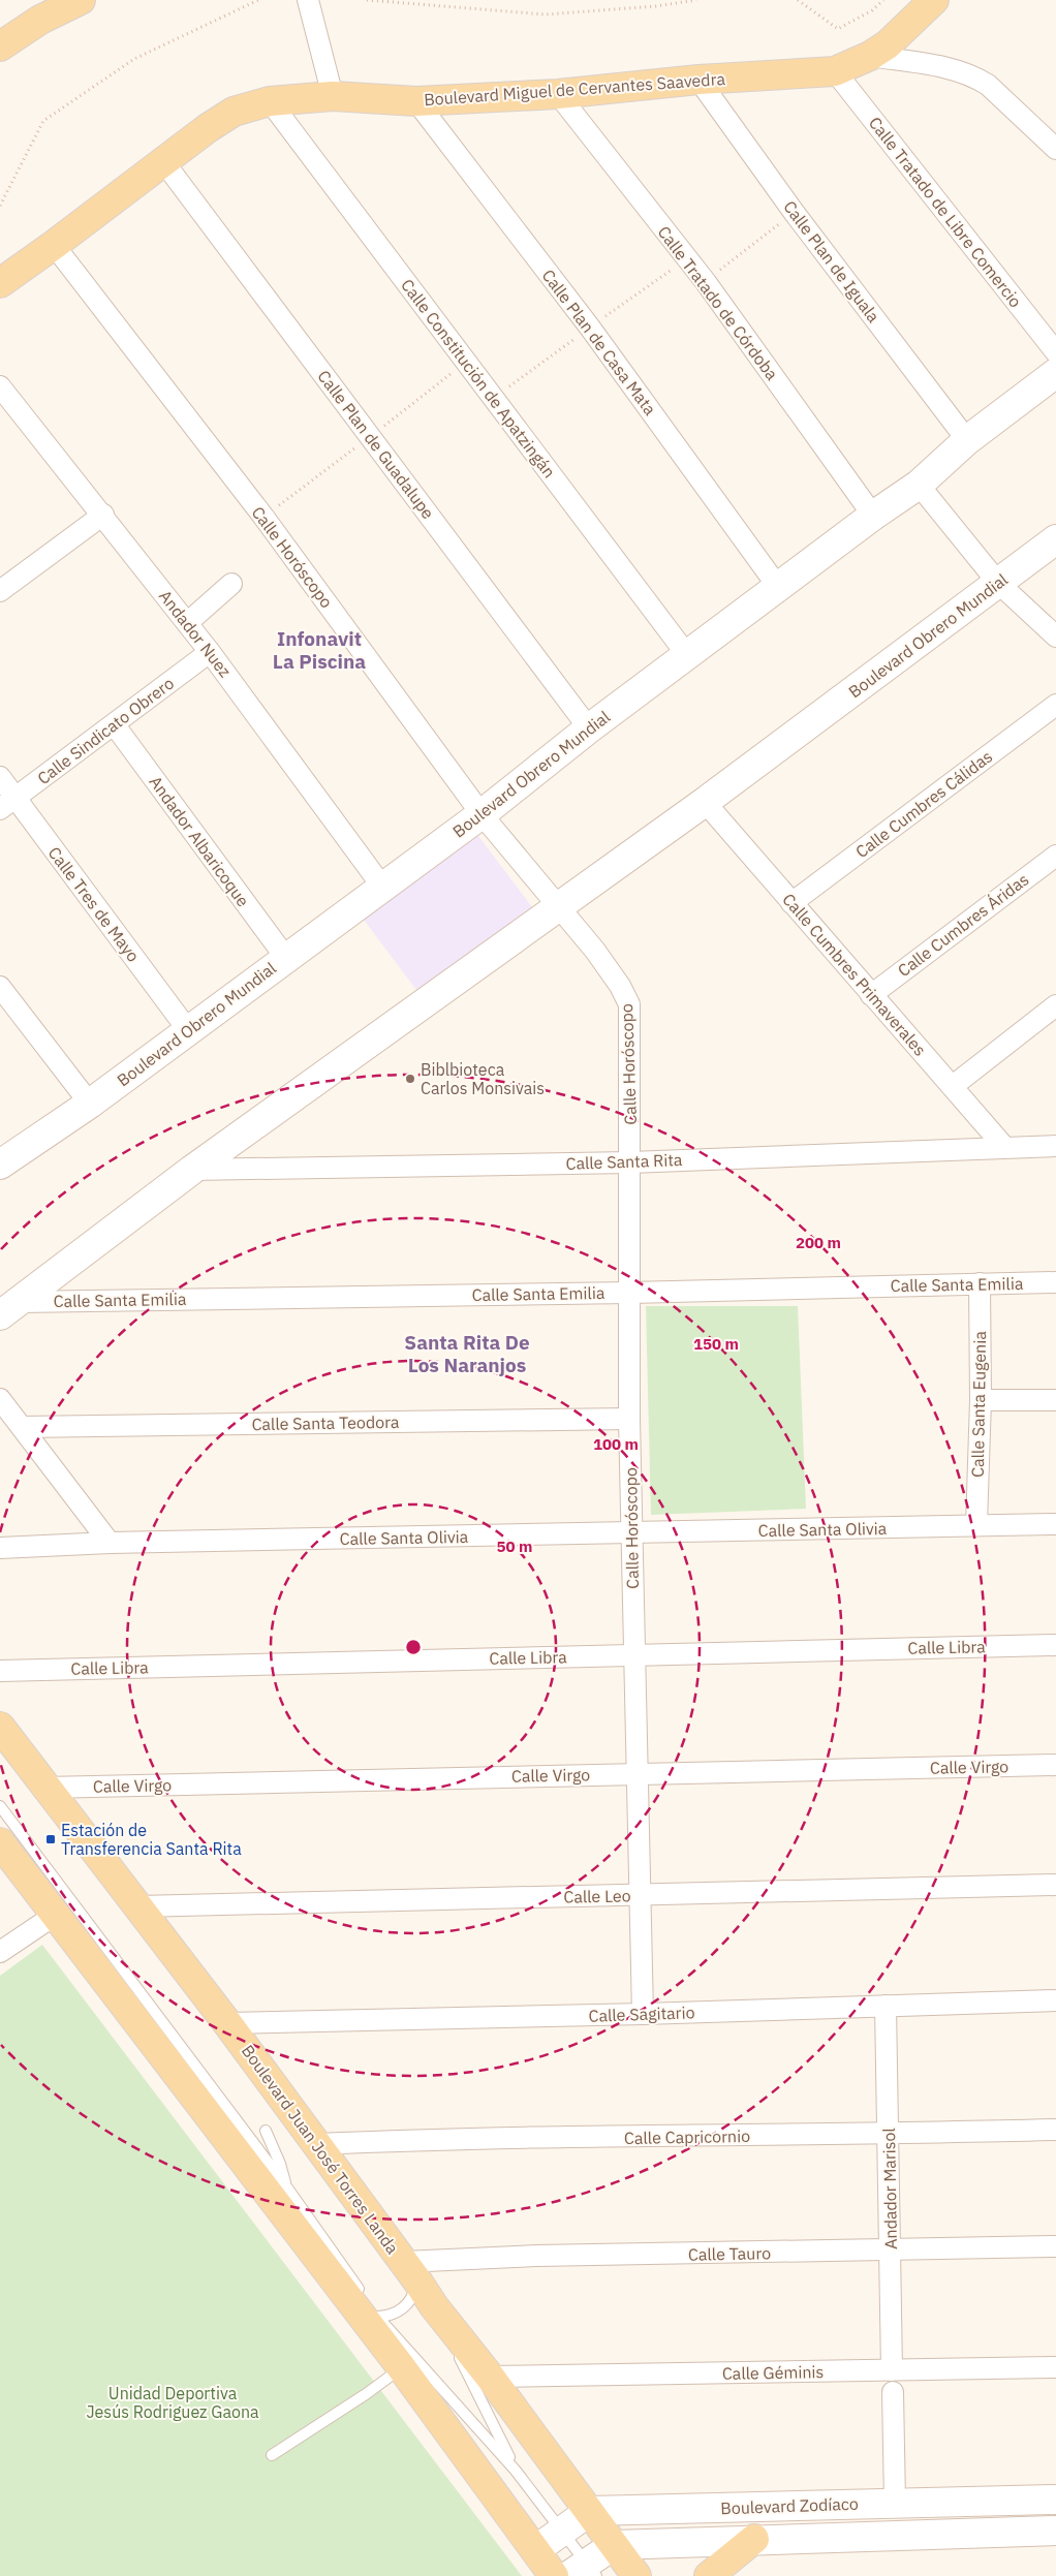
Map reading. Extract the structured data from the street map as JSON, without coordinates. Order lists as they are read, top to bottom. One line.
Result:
{"streets":{"main road":["Boulevard Miguel de Cervantes Saavedra","Boulevard Juan José Torres Landa"],"street":["Calle Tratado de Libre Comercio","Calle Plan de Iguala","Calle Tratado de Córdoba","Calle Plan de Casa Mata","Calle Constitución de Apatzingán","Calle Plan de Guadalupe","Calle Horóscopo","Andador Nuez","Boulevard Obrero Mundial","Calle Sindicato Obrero","Calle Cumbres Cálidas","Andador Albaricoque","Calle Tres de Mayo","Calle Cumbres Áridas","Calle Cumbres Primaverales","Calle Santa Rita","Calle Santa Emilia","Calle Santa Eugenia","Calle Santa Teodora","Calle Santa Olivia","Calle Libra","Calle Virgo","Calle Leo","Calle Sagitario","Calle Capricornio","Andador Marisol","Calle Tauro","Calle Géminis","Boulevard Zodíaco"]},"crossings":[["Boulevard Miguel de Cervantes Saavedra","Calle Tratado de Libre Comercio"],["Boulevard Miguel de Cervantes Saavedra","Calle Plan de Iguala"],["Boulevard Miguel de Cervantes Saavedra","Calle Tratado de Córdoba"],["Boulevard Miguel de Cervantes Saavedra","Calle Plan de Casa Mata"],["Boulevard Miguel de Cervantes Saavedra","Calle Constitución de Apatzingán"],["Boulevard Miguel de Cervantes Saavedra","Calle Plan de Guadalupe"],["Boulevard Miguel de Cervantes Saavedra","Calle Horóscopo"],["Calle Plan de Iguala","Boulevard Obrero Mundial"],["Calle Tratado de Córdoba","Boulevard Obrero Mundial"],["Calle Plan de Casa Mata","Boulevard Obrero Mundial"],["Calle Constitución de Apatzingán","Boulevard Obrero Mundial"],["Calle Plan de Guadalupe","Boulevard Obrero Mundial"],["Calle Horóscopo","Boulevard Obrero Mundial"],["Calle Horóscopo","Calle Santa Rita"],["Calle Horóscopo","Calle Santa Emilia"],["Calle Horóscopo","Calle Santa Teodora"],["Calle Horóscopo","Calle Santa Olivia"],["Calle Horóscopo","Calle Libra"],["Calle Horóscopo","Calle Virgo"],["Calle Horóscopo","Calle Leo"],["Calle Horóscopo","Calle Sagitario"],["Andador Nuez","Boulevard Obrero Mundial"],["Andador Nuez","Calle Sindicato Obrero"],["Boulevard Obrero Mundial","Andador Albaricoque"],["Boulevard Obrero Mundial","Calle Tres de Mayo"],["Boulevard Obrero Mundial","Calle Cumbres Primaverales"],["Boulevard Obrero Mundial","Calle Santa Rita"],["Boulevard Obrero Mundial","Calle Santa Emilia"],["Calle Sindicato Obrero","Andador Albaricoque"],["Calle Sindicato Obrero","Calle Tres de Mayo"],["Calle Cumbres Cálidas","Calle Cumbres Primaverales"],["Calle Cumbres Áridas","Calle Cumbres Primaverales"],["Calle Cumbres Primaverales","Calle Santa Rita"],["Calle Santa Emilia","Calle Santa Eugenia"],["Calle Santa Eugenia","Calle Santa Olivia"],["Calle Virgo","Boulevard Juan José Torres Landa"],["Calle Leo","Boulevard Juan José Torres Landa"],["Calle Sagitario","Boulevard Juan José Torres Landa"],["Calle Sagitario","Andador Marisol"],["Calle Capricornio","Boulevard Juan José Torres Landa"],["Calle Capricornio","Andador Marisol"],["Boulevard Juan José Torres Landa","Calle Tauro"],["Boulevard Juan José Torres Landa","Calle Géminis"],["Boulevard Juan José Torres Landa","Boulevard Zodíaco"],["Andador Marisol","Calle Tauro"],["Andador Marisol","Calle Géminis"]],"districts":["Infonavit La Piscina","Santa Rita De Los Naranjos"],"parks":["Unidad Deportiva Jesús Rodriguez Gaona"],"places":{"other":["Biblbioteca Carlos Monsivais"],"transit":["Estación de Transferencia Santa Rita"]},"rings":["200 m","150 m","100 m","50 m"]}
